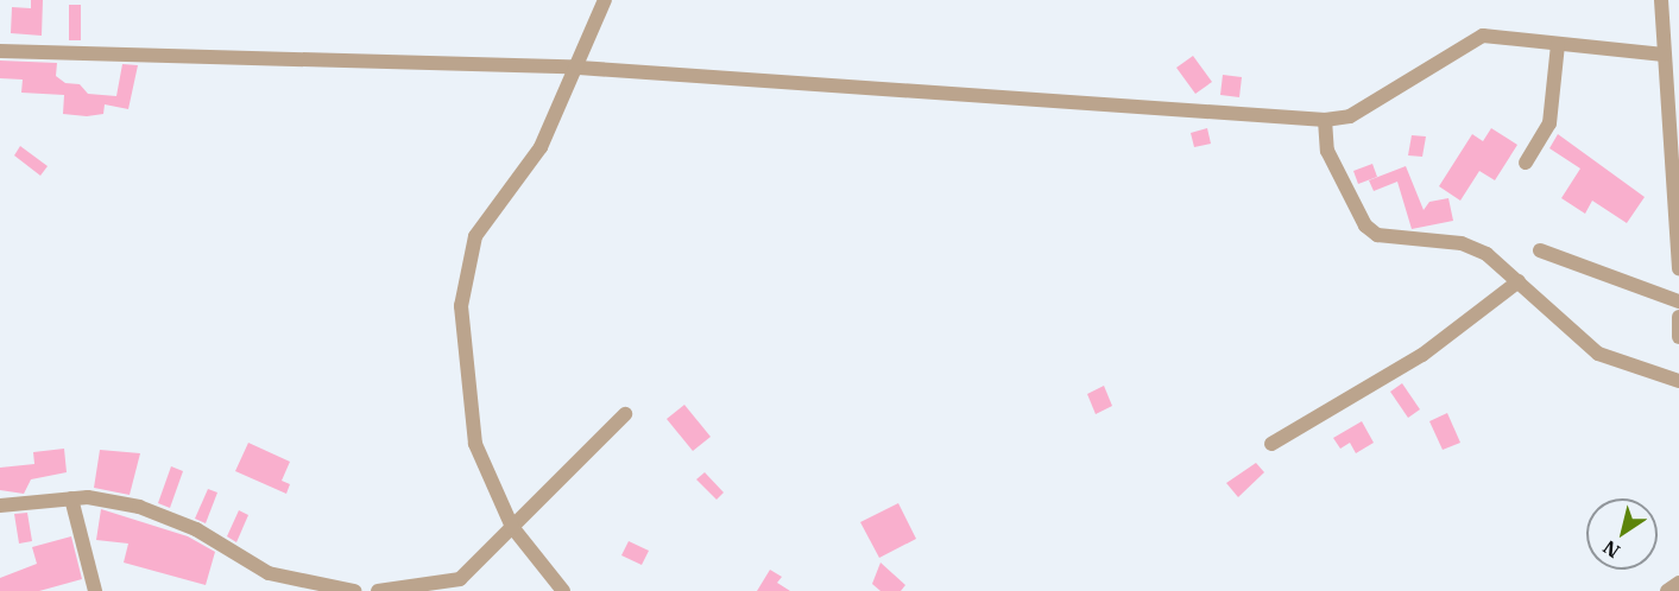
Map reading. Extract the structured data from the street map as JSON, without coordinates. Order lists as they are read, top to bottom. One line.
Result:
{"north":"bottom left"}
